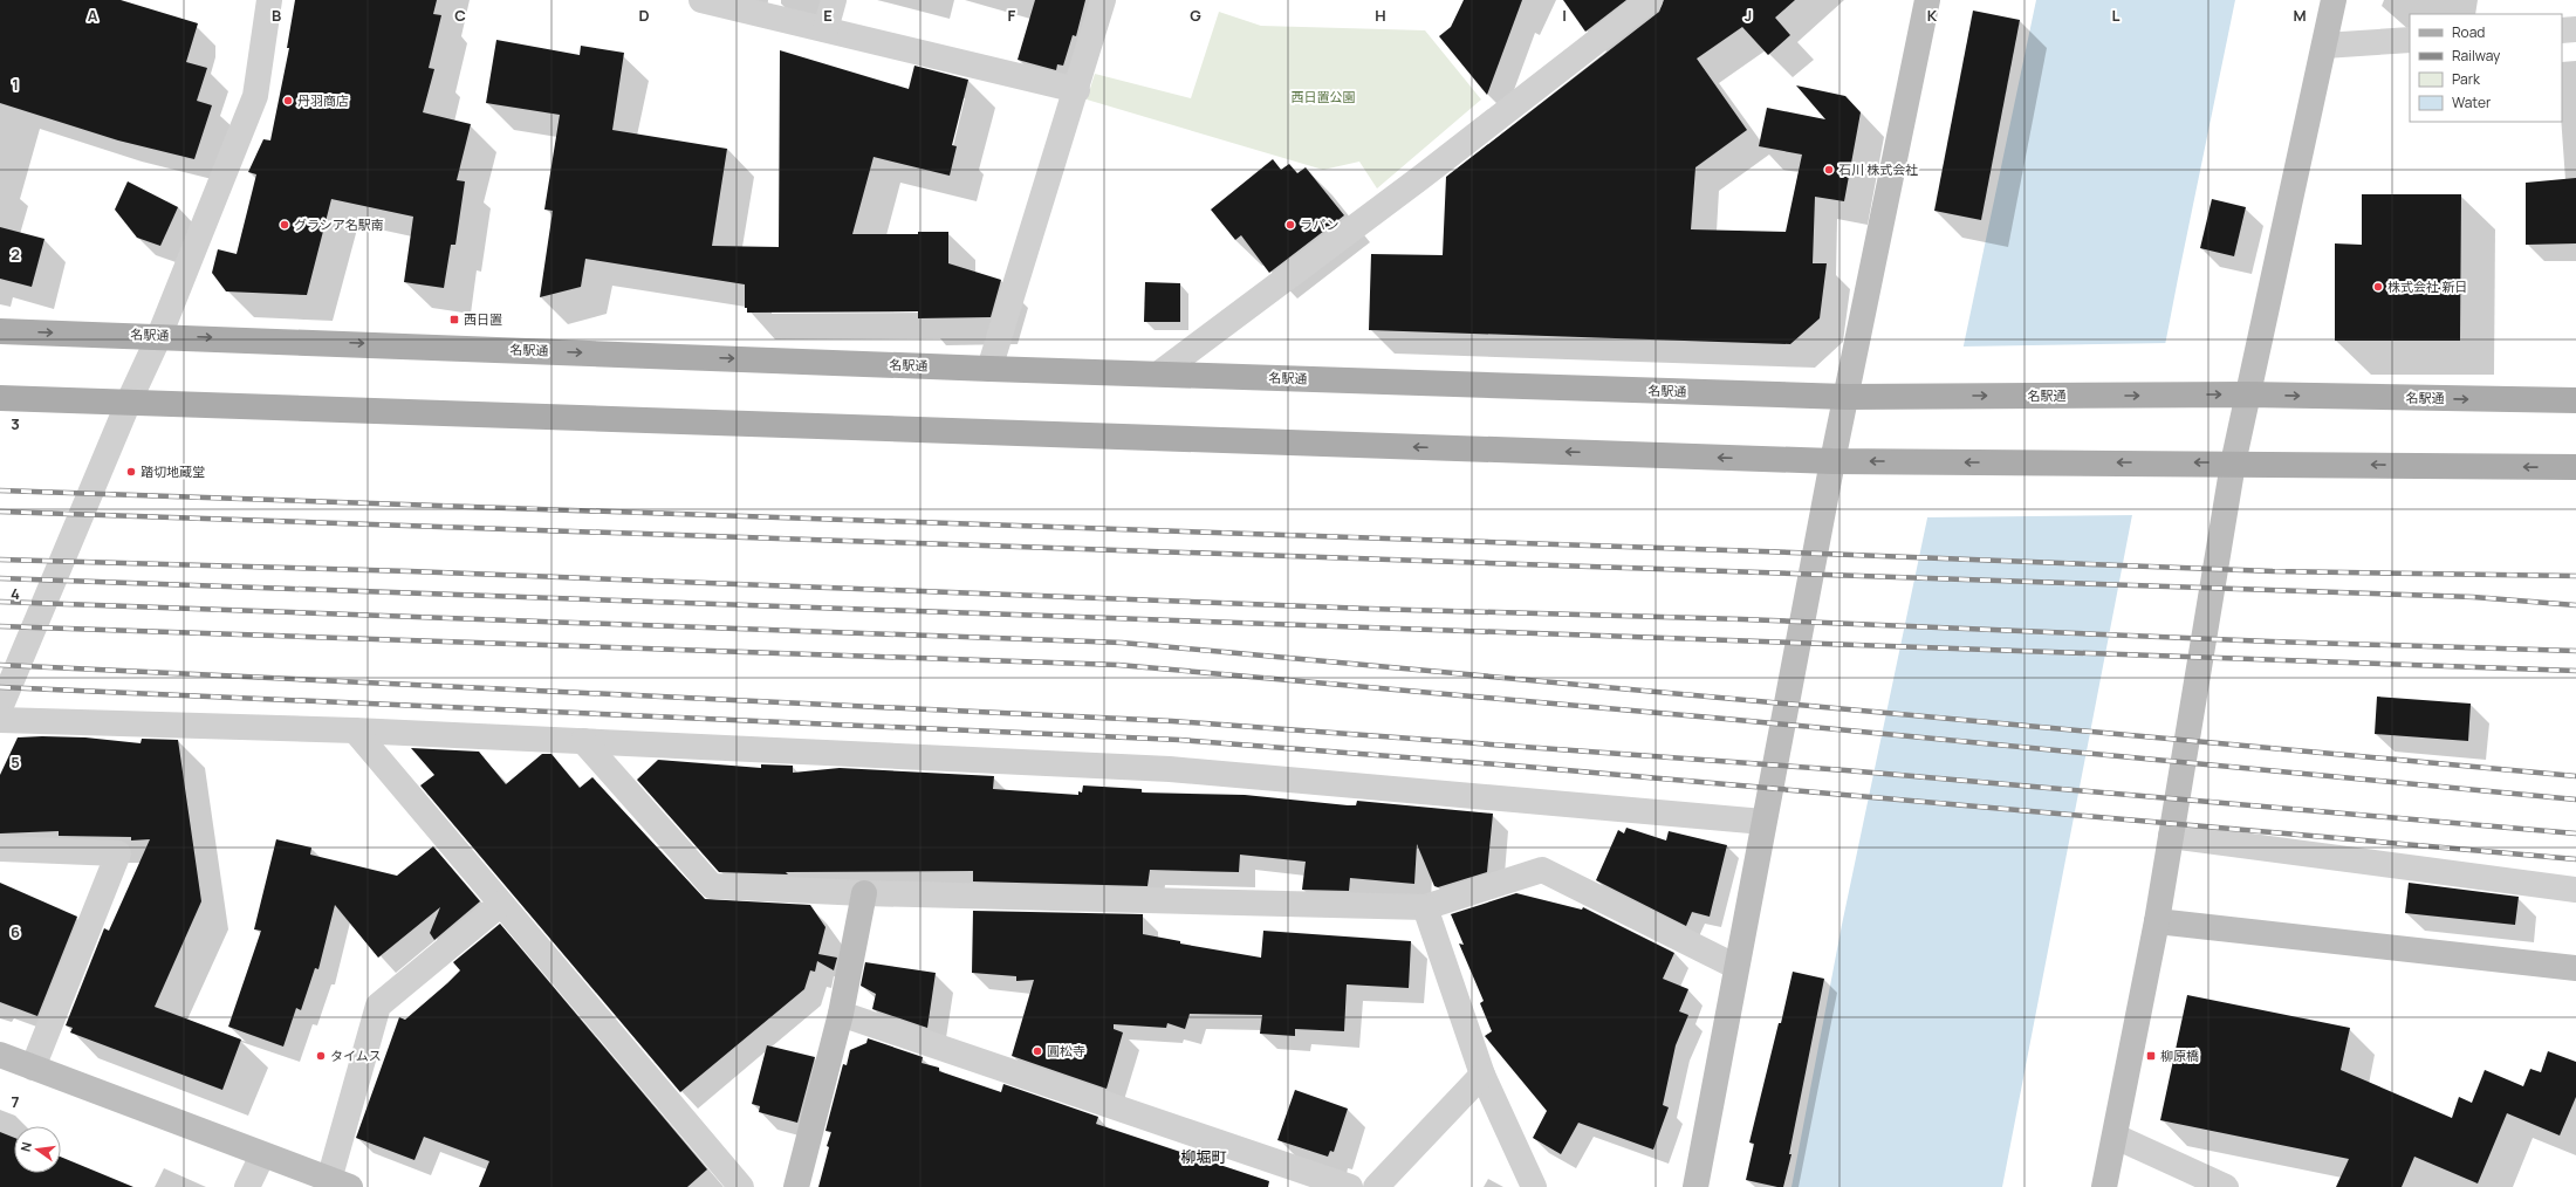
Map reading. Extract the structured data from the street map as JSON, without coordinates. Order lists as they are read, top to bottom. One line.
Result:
{"streets":{"main road":["名駅通"]},"districts":["柳堀町"],"parks":["西日置公園"],"places":{"other":["丹羽商店","石川 株式会社","グラシア名駅南","ラパン","株式会社 新日","踏切地蔵堂","圓松寺","タイムス"],"transit":["西日置","柳原橋"]},"legend":["Road","Railway","Park","Water"],"north":"left","grid":{"columns":["A","B","C","D","E","F","G","H","I","J","K","L","M"],"rows":["1","2","3","4","5","6","7"]}}
